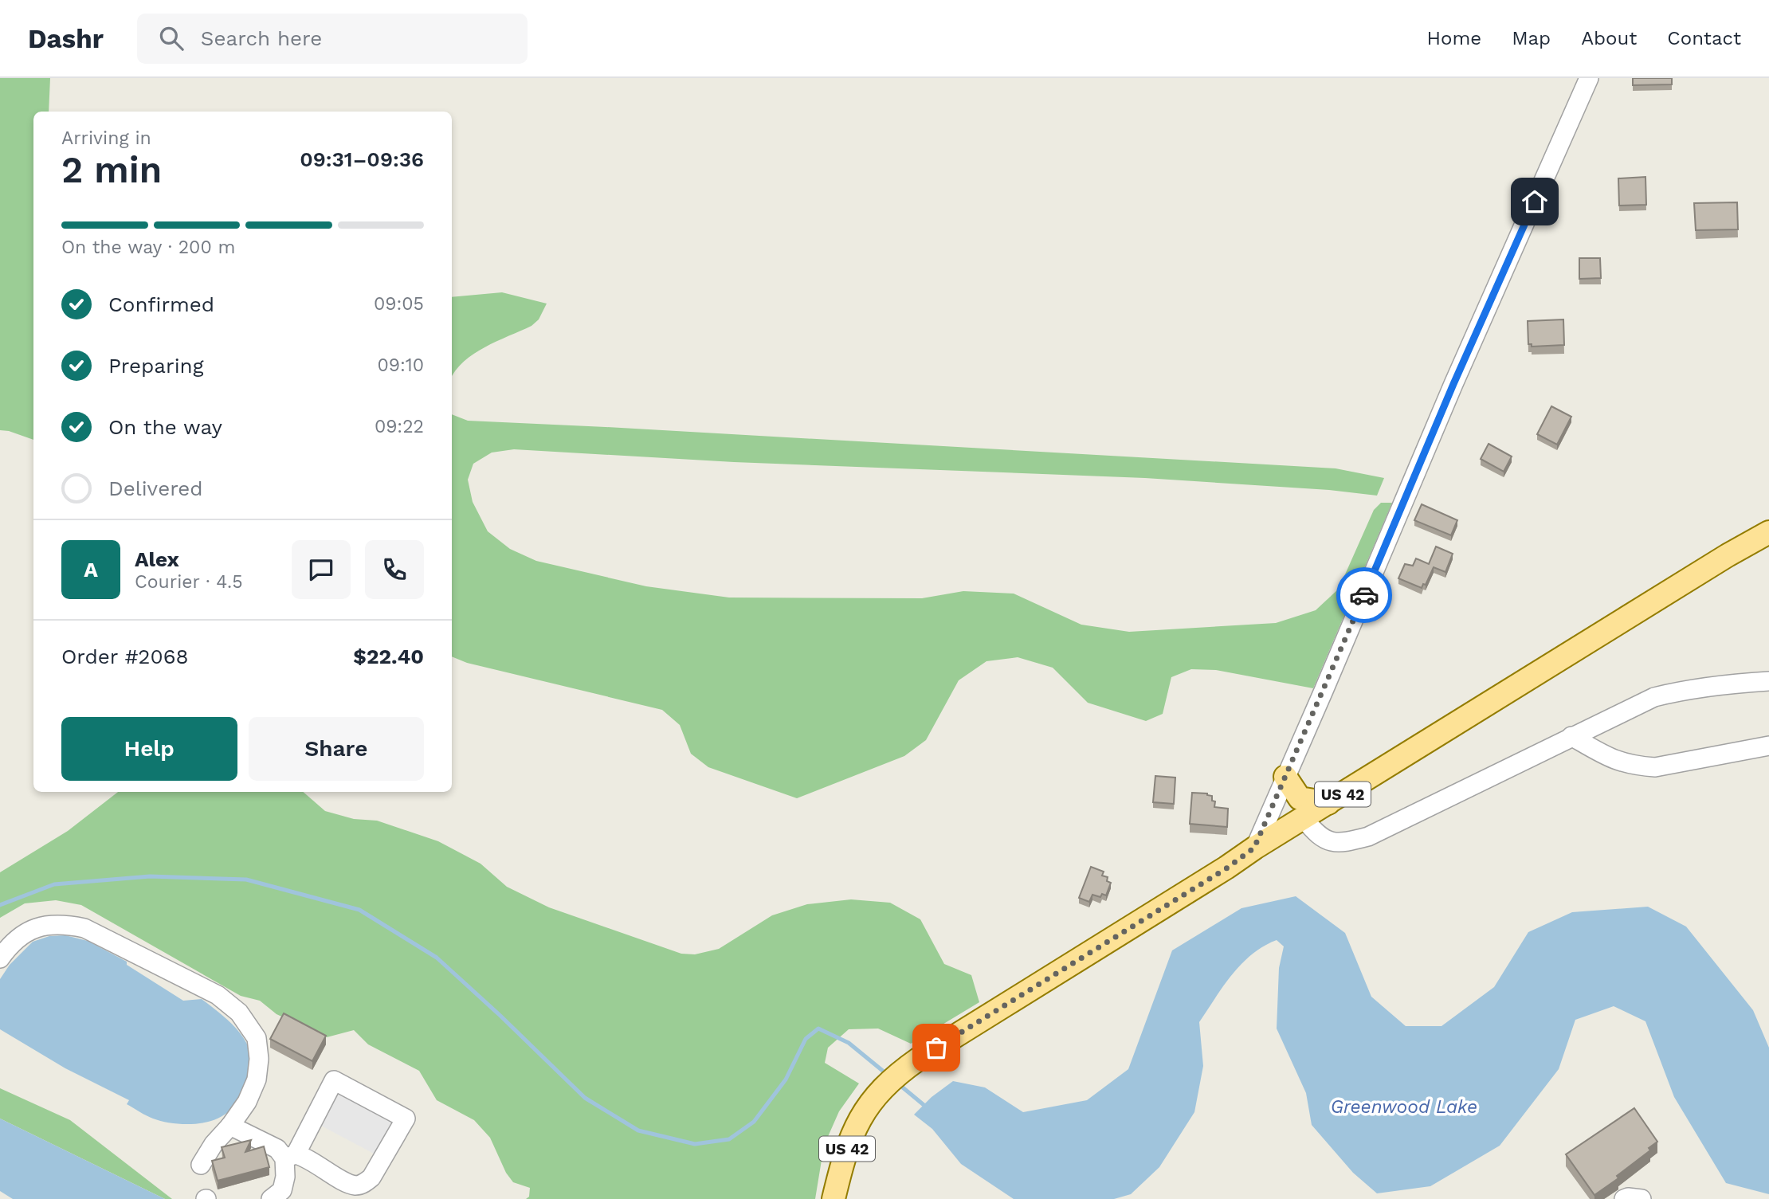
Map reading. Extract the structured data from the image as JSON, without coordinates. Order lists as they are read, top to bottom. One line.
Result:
{"streets":{"main road":["US 42"]},"water":["Greenwood Lake"],"page":{"header":"Dashr","search":"Search here","nav":["Home","Map","About","Contact"],"heading":["2 min","Arriving in","09:31–09:36"],"panel":["Alex","Courier · 4.5","Order #2068","$22.40"],"bar":"On the way · 200 m","list":[["Confirmed","09:05"],["Preparing","09:10"],["On the way","09:22"],"Delivered"],"round":"A","buttons":["Help","Share"]}}
